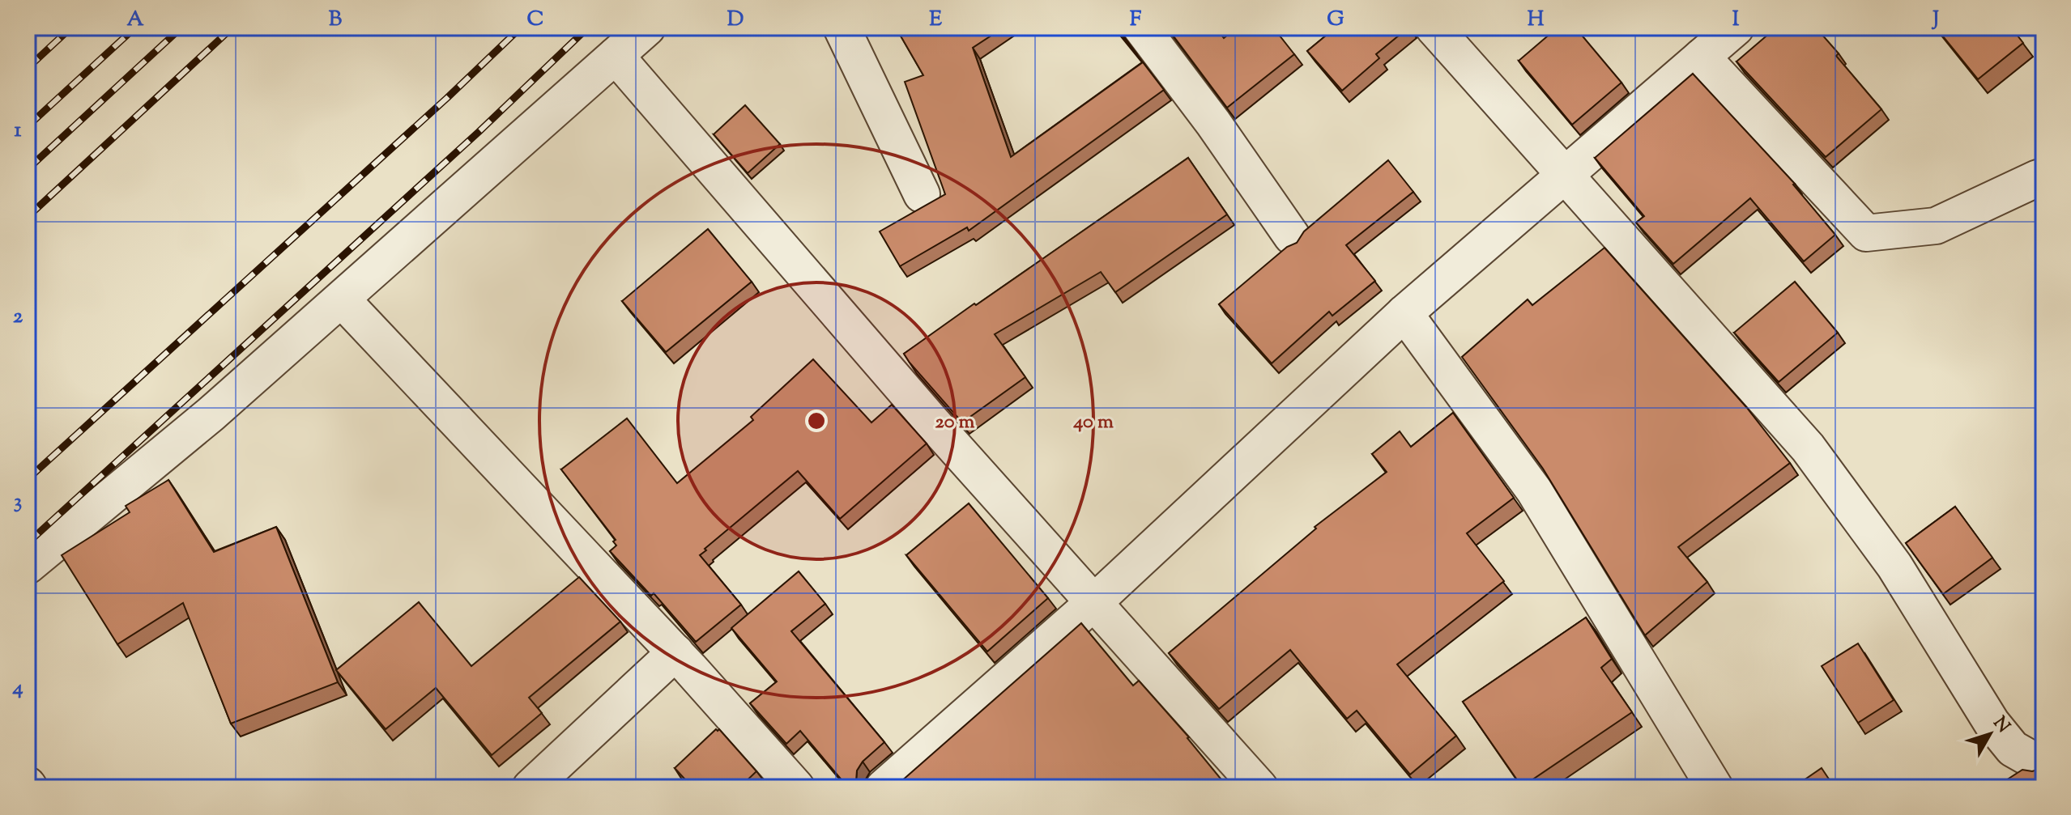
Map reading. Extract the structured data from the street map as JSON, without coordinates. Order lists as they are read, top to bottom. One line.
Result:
{"north":"top right","grid":{"columns":["A","B","C","D","E","F","G","H","I","J"],"rows":["1","2","3","4"]},"rings":["20 m","40 m"]}
